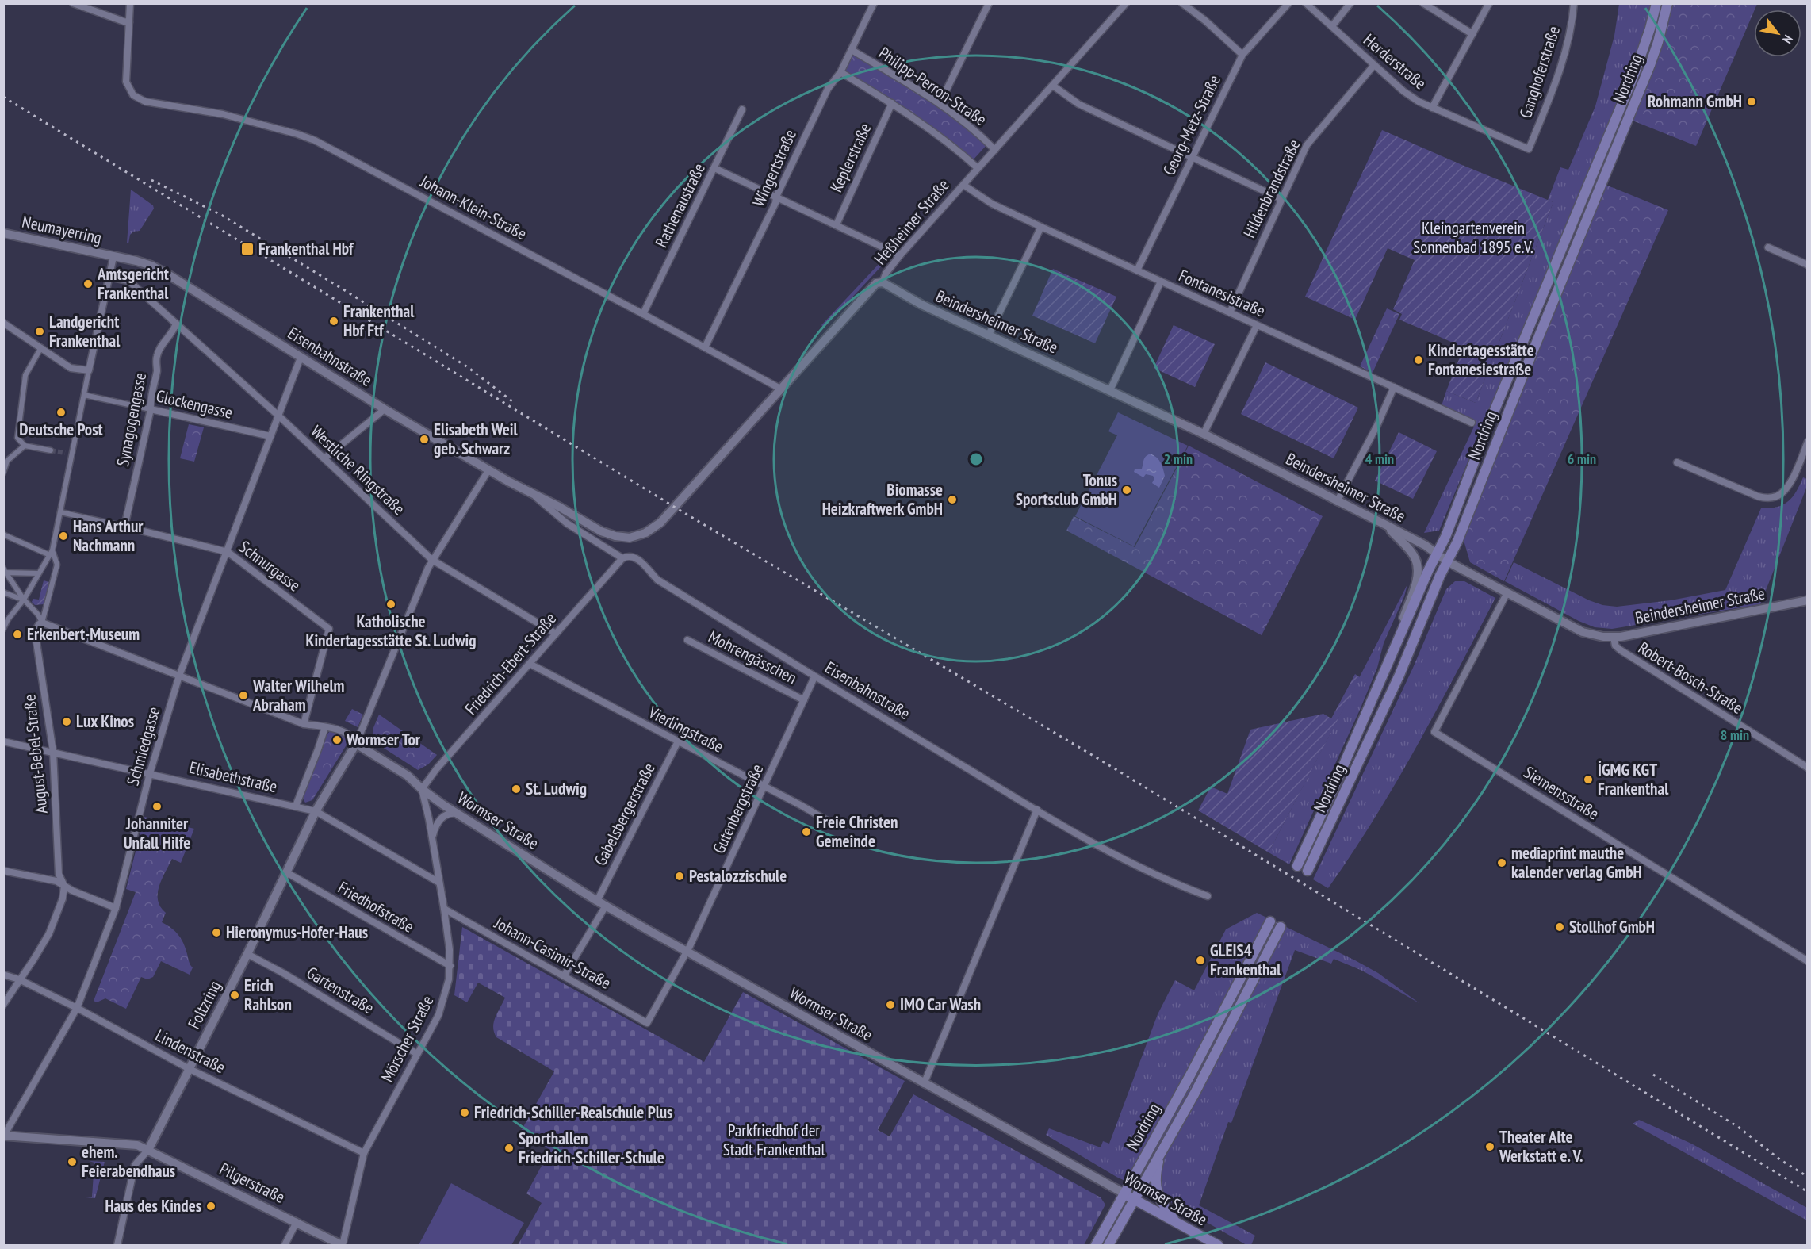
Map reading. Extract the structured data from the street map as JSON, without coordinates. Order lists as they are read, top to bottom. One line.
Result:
{"streets":{"main road":["Nordring","Wormser Straße"],"street":["Herderstraße","Ganghoferstraße","Philipp-Perron-Straße","Georg-Metz-Straße","Keplerstraße","Wingertstraße","Hildenbrandstraße","Rathenaustraße","Johann-Klein-Straße","Heßheimer Straße","Neumayerring","Fontanesistraße","Beindersheimer Straße","Eisenbahnstraße","Glockengasse","Synagogengasse","Westliche Ringstraße","Schnurgasse","Mohrengässchen","Friedrich-Ebert-Straße","Robert-Bosch-Straße","Vierlingstraße","Schmiedgasse","August-Bebel-Straße","Elisabethstraße","Siemensstraße","Gutenbergstraße","Gabelsbergerstraße","Friedhofstraße","Johann-Casimir-Straße","Gartenstraße","Foltzring","Mörscher Straße","Lindenstraße","Pilgerstraße"]},"crossings":[["Herderstraße","Ganghoferstraße"],["Herderstraße","Hildenbrandstraße"],["Nordring","Beindersheimer Straße"],["Nordring","Wormser Straße"],["Philipp-Perron-Straße","Wingertstraße"],["Philipp-Perron-Straße","Heßheimer Straße"],["Georg-Metz-Straße","Fontanesistraße"],["Wingertstraße","Johann-Klein-Straße"],["Hildenbrandstraße","Fontanesistraße"],["Rathenaustraße","Johann-Klein-Straße"],["Johann-Klein-Straße","Heßheimer Straße"],["Heßheimer Straße","Fontanesistraße"],["Heßheimer Straße","Beindersheimer Straße"],["Heßheimer Straße","Eisenbahnstraße"],["Neumayerring","Eisenbahnstraße"],["Beindersheimer Straße","Robert-Bosch-Straße"],["Beindersheimer Straße","Siemensstraße"],["Eisenbahnstraße","Friedrich-Ebert-Straße"],["Eisenbahnstraße","Schmiedgasse"],["Eisenbahnstraße","Gutenbergstraße"],["Glockengasse","Synagogengasse"],["Glockengasse","Schmiedgasse"],["Synagogengasse","Westliche Ringstraße"],["Synagogengasse","Schnurgasse"],["Westliche Ringstraße","Friedrich-Ebert-Straße"],["Westliche Ringstraße","Schmiedgasse"],["Schnurgasse","Schmiedgasse"],["Schnurgasse","Wormser Straße"],["Mohrengässchen","Gutenbergstraße"],["Friedrich-Ebert-Straße","Vierlingstraße"],["Friedrich-Ebert-Straße","Wormser Straße"],["Friedrich-Ebert-Straße","Mörscher Straße"],["Vierlingstraße","Gutenbergstraße"],["Vierlingstraße","Gabelsbergerstraße"],["Schmiedgasse","Elisabethstraße"],["Schmiedgasse","Wormser Straße"],["Schmiedgasse","Lindenstraße"],["August-Bebel-Straße","Elisabethstraße"],["August-Bebel-Straße","Wormser Straße"],["Elisabethstraße","Foltzring"],["Elisabethstraße","Mörscher Straße"],["Gutenbergstraße","Wormser Straße"],["Gutenbergstraße","Johann-Casimir-Straße"],["Gabelsbergerstraße","Wormser Straße"],["Wormser Straße","Foltzring"],["Wormser Straße","Mörscher Straße"],["Friedhofstraße","Foltzring"],["Friedhofstraße","Mörscher Straße"],["Johann-Casimir-Straße","Mörscher Straße"],["Gartenstraße","Foltzring"],["Gartenstraße","Mörscher Straße"],["Foltzring","Lindenstraße"],["Foltzring","Pilgerstraße"],["Mörscher Straße","Lindenstraße"],["Mörscher Straße","Pilgerstraße"]],"parks":["Kleingartenverein Sonnenbad 1895 e.V.","Parkfriedhof der Stadt Frankenthal"],"places":{"other":["Rohmann GmbH","Amtsgericht Frankenthal","Frankenthal Hbf Ftf","Landgericht Frankenthal","Kindertagesstätte Fontanesiestraße","Deutsche Post","Elisabeth Weil geb. Schwarz","Tonus Sportsclub GmbH","Biomasse Heizkraftwerk GmbH","Hans Arthur Nachmann","Katholische Kindertagesstätte St. Ludwig","Erkenbert-Museum","Walter Wilhelm Abraham","Lux Kinos","Wormser Tor","İGMG KGT Frankenthal","St. Ludwig","Johanniter Unfall Hilfe","Freie Christen Gemeinde","mediaprint mauthe kalender verlag GmbH","Pestalozzischule","Stollhof GmbH","Hieronymus-Hofer-Haus","GLEIS4 Frankenthal","Erich Rahlson","IMO Car Wash","Friedrich-Schiller-Realschule Plus","Theater Alte Werkstatt e. V.","Sporthallen Friedrich-Schiller-Schule","ehem. Feierabendhaus","Haus des Kindes"],"transit":["Frankenthal Hbf"]},"north":"bottom right","rings":["2 min","4 min","6 min","8 min"]}
